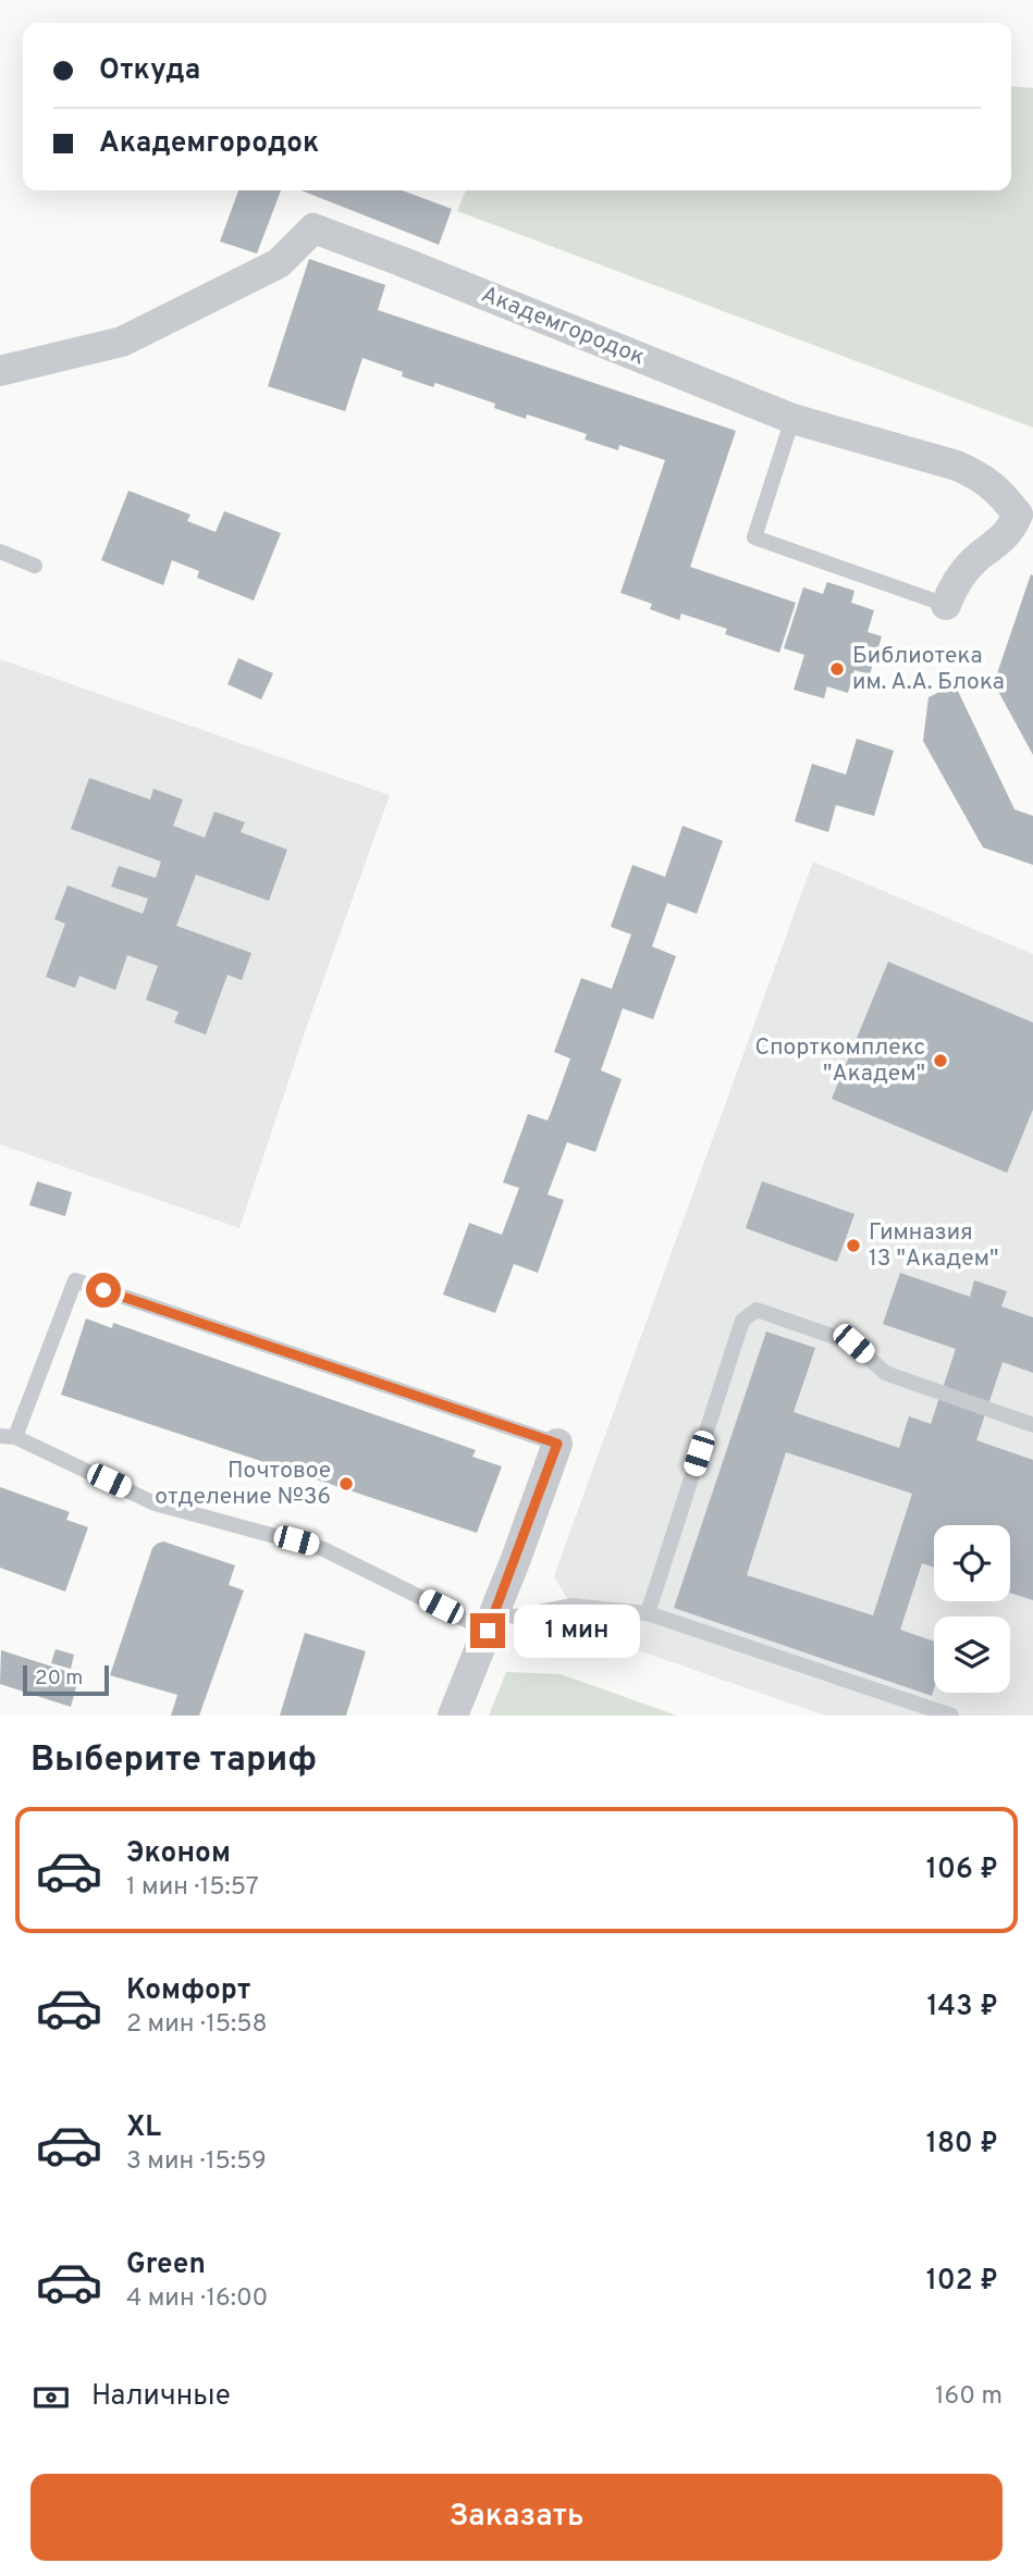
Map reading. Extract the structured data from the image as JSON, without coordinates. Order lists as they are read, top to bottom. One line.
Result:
{"streets":{"street":["Академгородок"]},"places":["Библиотека им. А.А. Блока","Спорткомплекс \"Академ\"","Гимназия 13 \"Академ\"","Почтовое отделение №36"],"scale_bar":"20 m","page":{"banner":["Откуда","Академгородок"],"bubble":"1 мин","scale":"20 m","heading":"Выберите тариф","list":[{"name":"Эконом","note":"1 мин · 15:57","value":"106 ₽"},{"name":"Комфорт","note":"2 мин · 15:58","value":"143 ₽"},{"name":"XL","note":"3 мин · 15:59","value":"180 ₽"},{"name":"Green","note":"4 мин · 16:00","value":"102 ₽"}],"pay":["Наличные","160 m"],"buttons":"Заказать"}}
